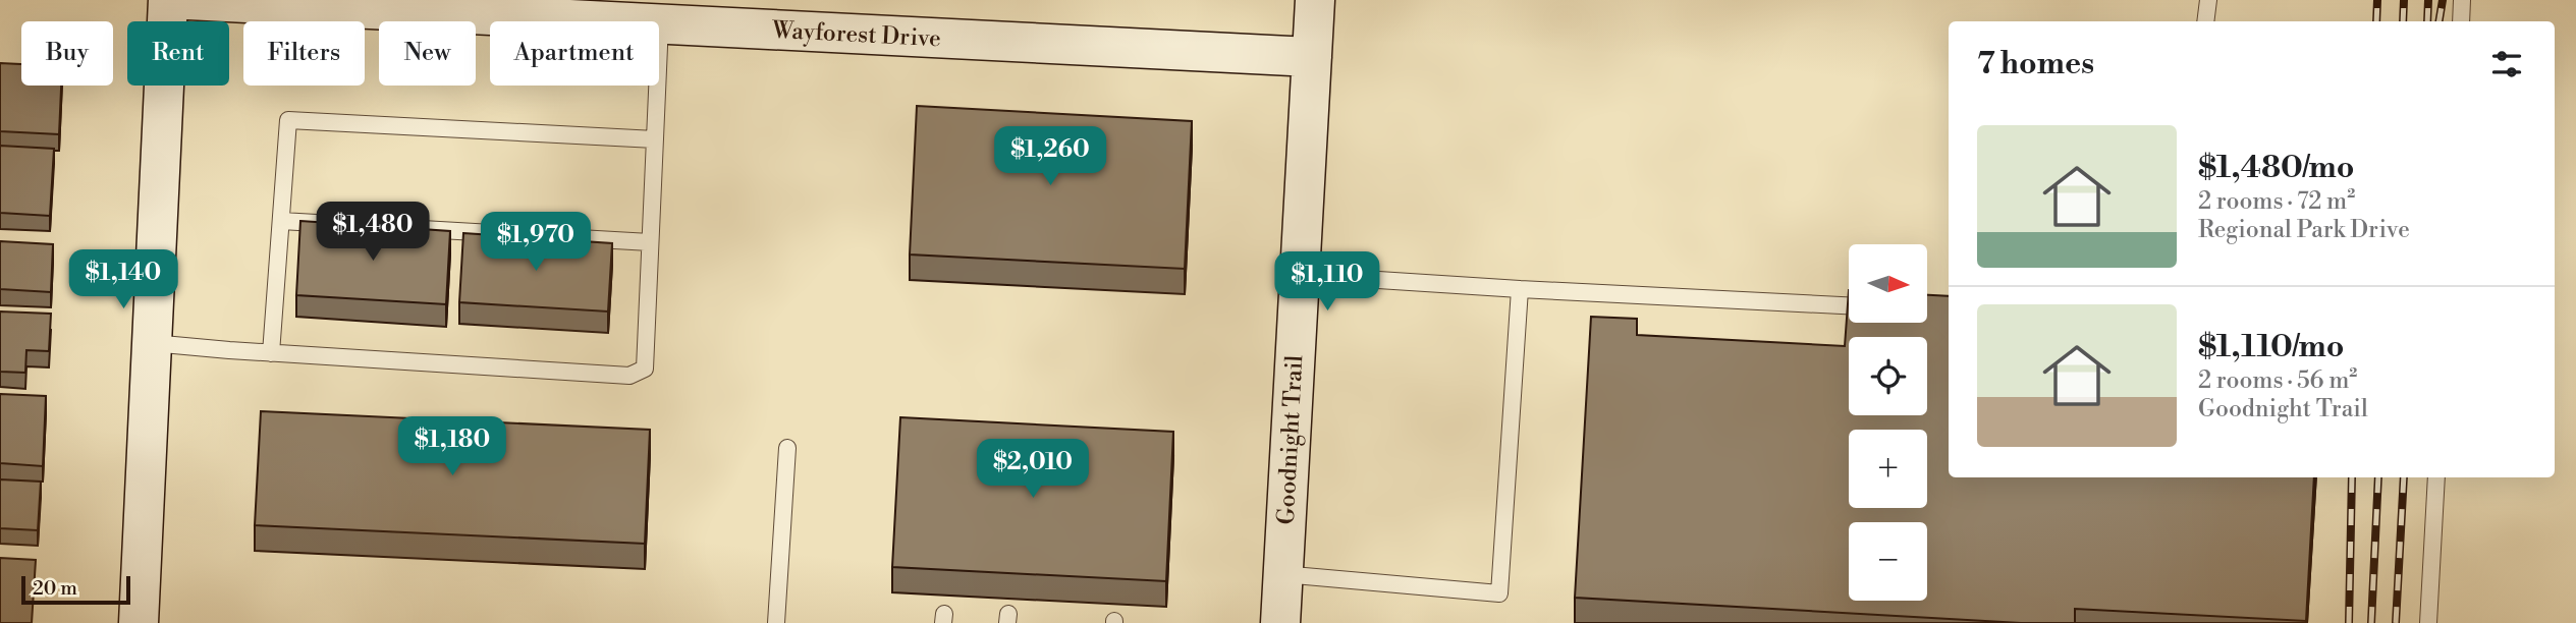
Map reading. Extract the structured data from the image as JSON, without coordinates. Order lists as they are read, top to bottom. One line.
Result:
{"streets":{"street":["Wayforest Drive","Goodnight Trail"]},"crossings":[["Wayforest Drive","Goodnight Trail"]],"scale_bar":"20 m","north":"right","page":{"chip":["Buy","Rent","Filters","New","Apartment"],"heading":"7 homes","list":[{"name":"$1,480/mo","note":"2 rooms · 72 m² · Regional Park Drive"},{"name":"$1,110/mo","note":"2 rooms · 56 m² · Goodnight Trail"}],"price":["$1,260","$1,480","$1,970","$1,140","$1,110","$1,180","$2,010"],"map_buttons":["+","−"],"scale":"20 m"}}
